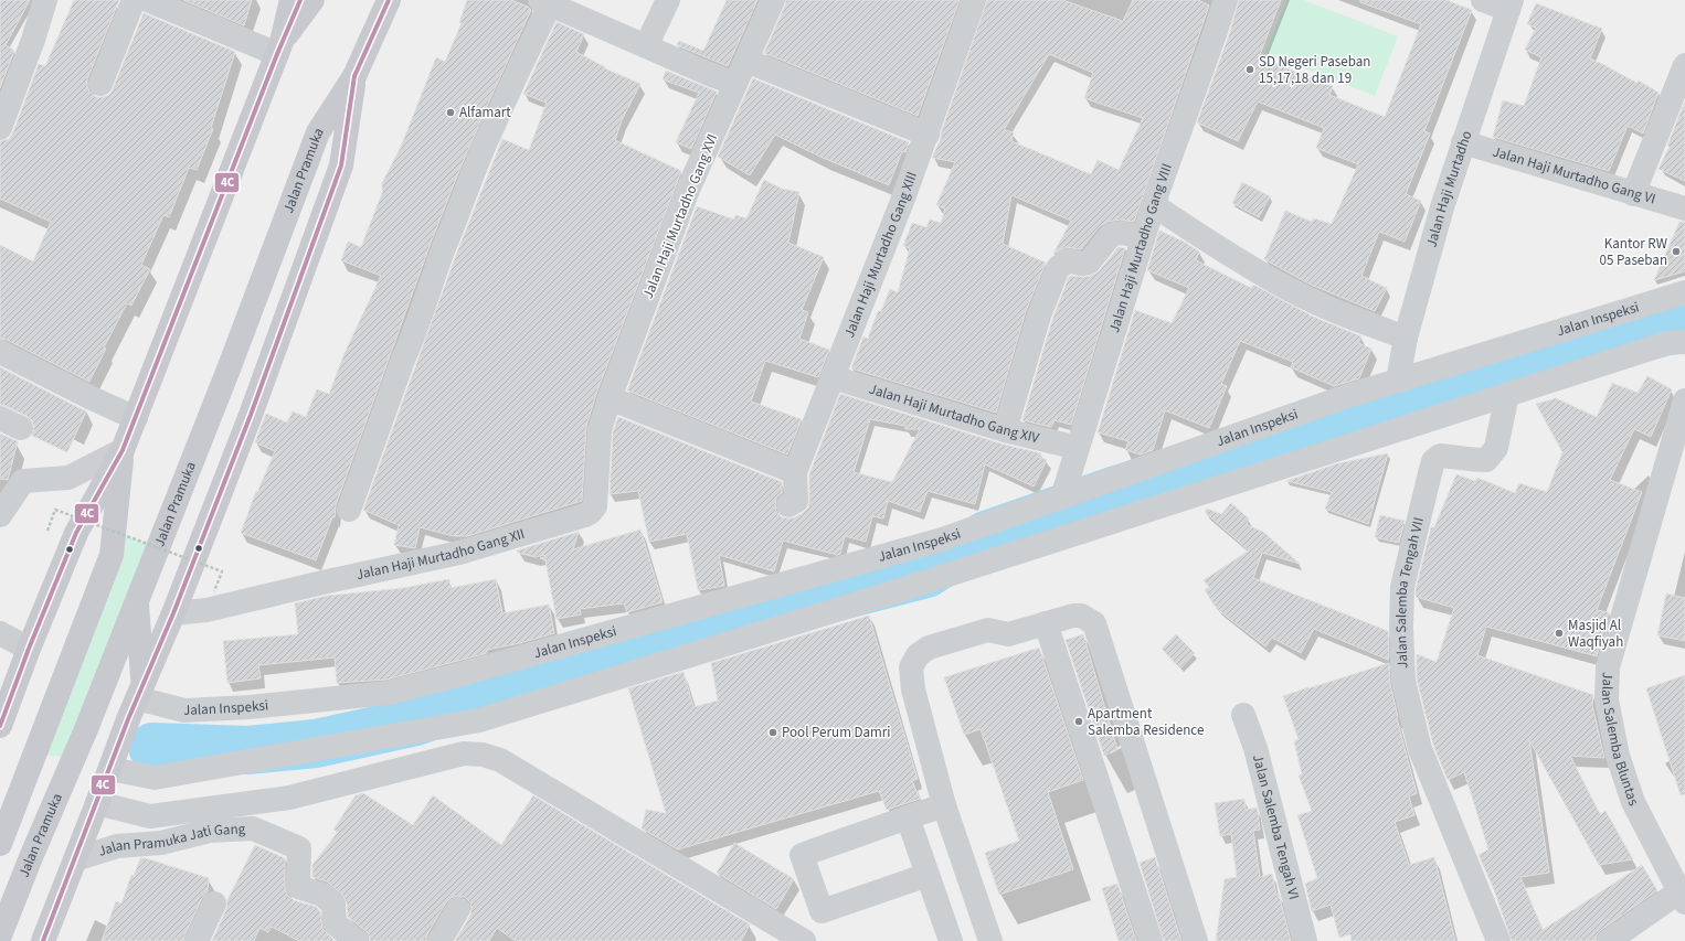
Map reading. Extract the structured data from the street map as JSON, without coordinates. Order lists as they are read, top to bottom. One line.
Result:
{"streets":{"main road":["Jalan Pramuka"],"street":["Jalan Haji Murtadho Gang VI","Jalan Haji Murtadho","Jalan Haji Murtadho Gang XVI","Jalan Haji Murtadho Gang VIII","Jalan Haji Murtadho Gang XIII","Jalan Inspeksi","Jalan Haji Murtadho Gang XIV","Jalan Haji Murtadho Gang XII","Jalan Salemba Tengah VII","Jalan Salemba Bluntas","Jalan Salemba Tengah VI","Jalan Pramuka Jati Gang"]},"crossings":[["Jalan Pramuka","Jalan Inspeksi"],["Jalan Pramuka","Jalan Haji Murtadho Gang XII"],["Jalan Pramuka","Jalan Pramuka Jati Gang"],["Jalan Haji Murtadho Gang VI","Jalan Haji Murtadho"],["Jalan Haji Murtadho","Jalan Inspeksi"],["Jalan Haji Murtadho Gang XVI","Jalan Haji Murtadho Gang XII"],["Jalan Haji Murtadho Gang VIII","Jalan Inspeksi"],["Jalan Haji Murtadho Gang VIII","Jalan Haji Murtadho Gang XIV"],["Jalan Haji Murtadho Gang XIII","Jalan Haji Murtadho Gang XIV"]],"places":["SD Negeri Paseban 15,17,18 dan 19","Alfamart","Kantor RW 05 Paseban","Masjid Al Waqfiyah","Apartment Salemba Residence","Pool Perum Damri"],"lines":["transit line 4C"]}
